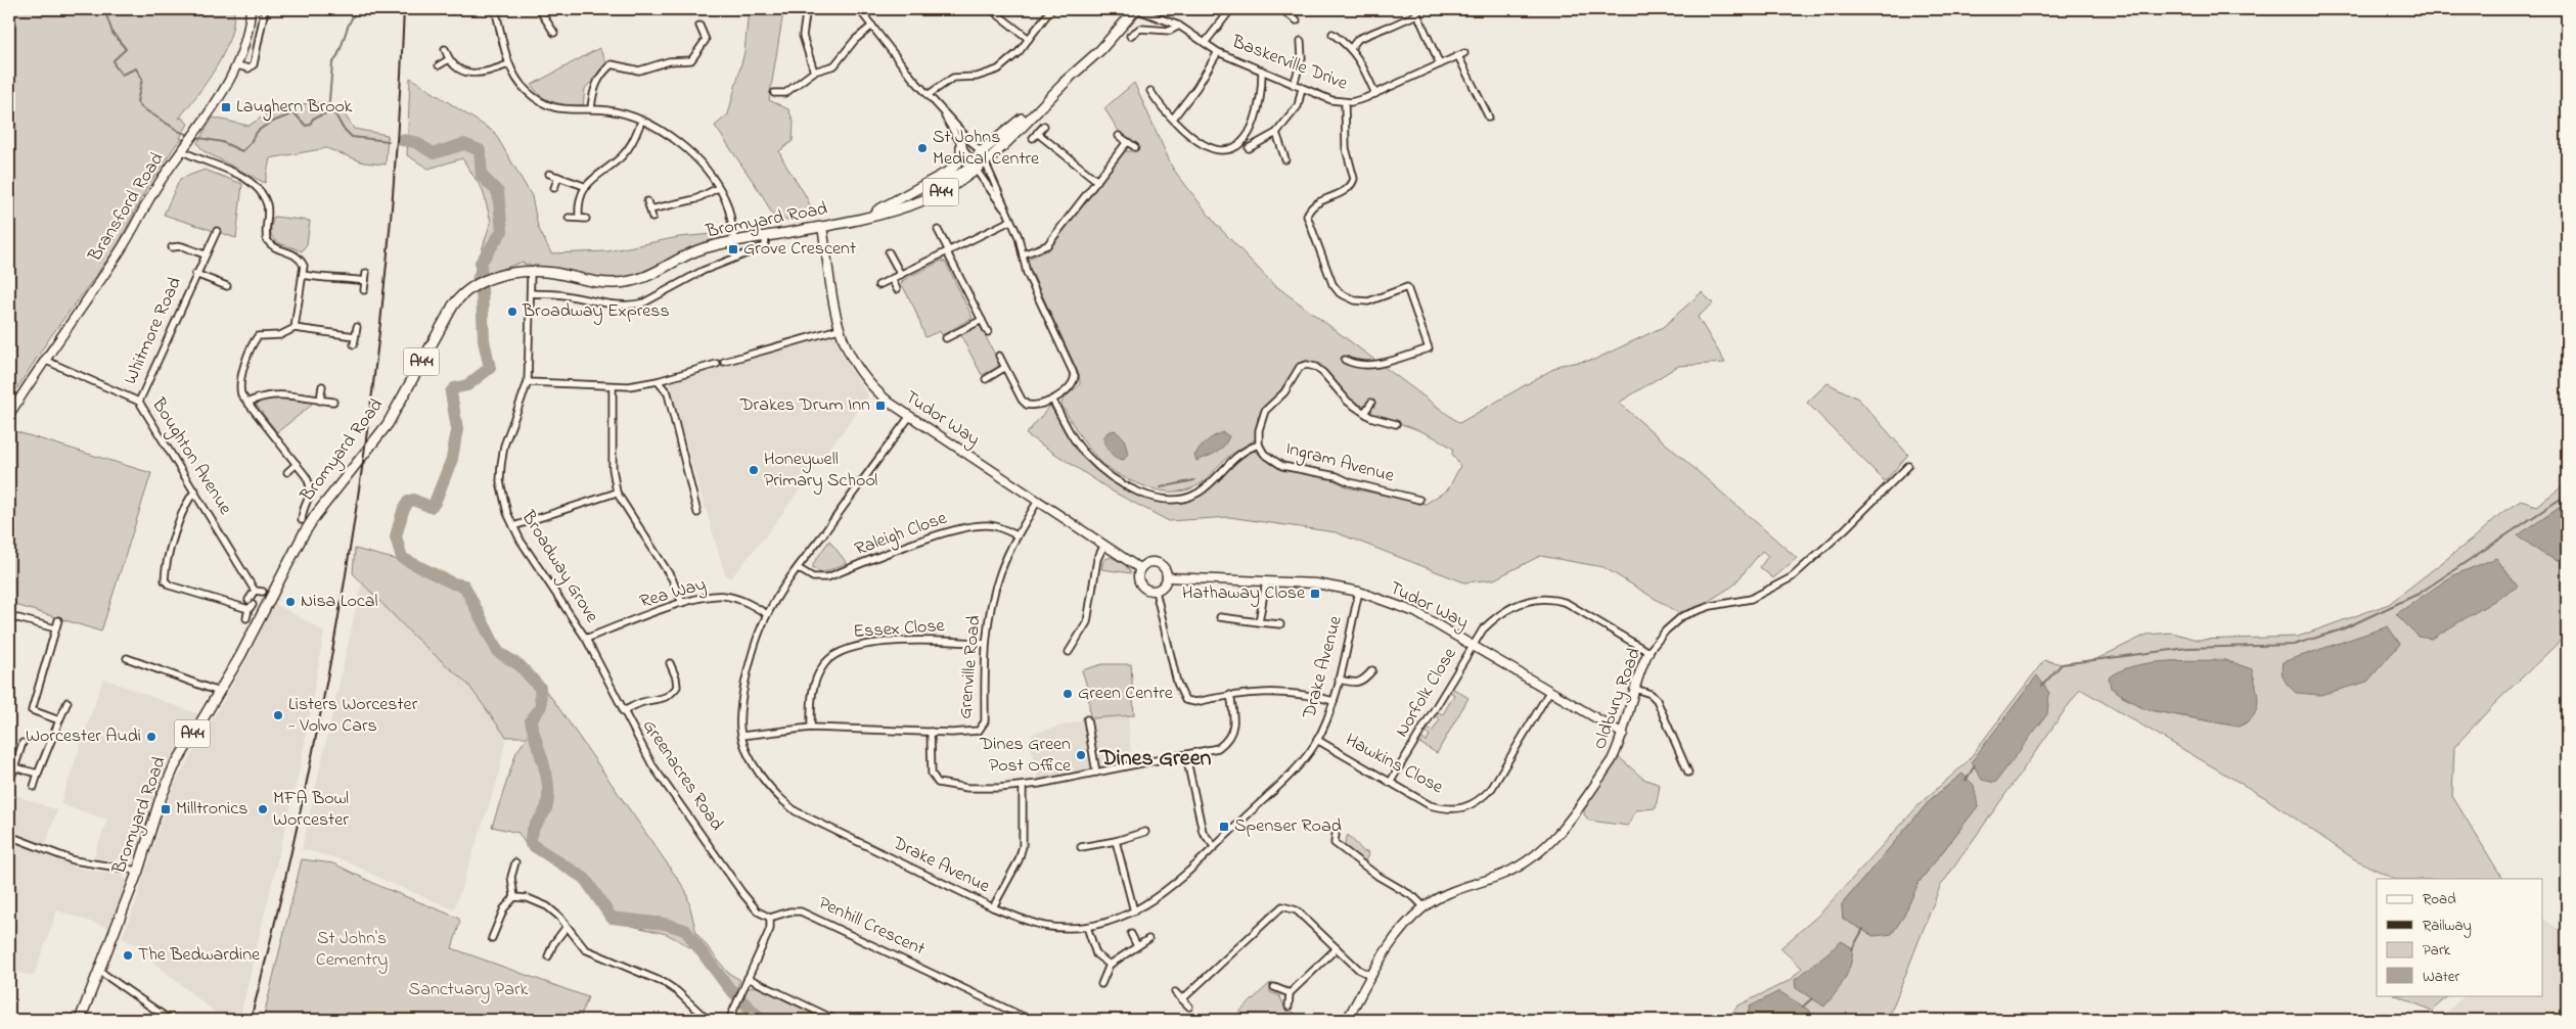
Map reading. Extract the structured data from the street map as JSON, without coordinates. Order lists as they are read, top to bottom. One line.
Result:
{"streets":{"main road":["A44","Bromyard Road"],"street":["Baskerville Drive","Bransford Road","Whitmore Road","Tudor Way","Boughton Avenue","Ingram Avenue","Raleigh Close","Broadway Grove","Rea Way","Essex Close","Grenville Road","Drake Avenue","Norfolk Close","Oldbury Road","Hawkins Close","Greenacres Road","Penhill Crescent"]},"crossings":[["Baskerville Drive","Bromyard Road"],["Bransford Road","Boughton Avenue"],["Bromyard Road","Tudor Way"],["Bromyard Road","Broadway Grove"],["Whitmore Road","Boughton Avenue"],["Tudor Way","Grenville Road"],["Tudor Way","Drake Avenue"],["Tudor Way","Norfolk Close"],["Tudor Way","Oldbury Road"],["Tudor Way","Hawkins Close"],["Raleigh Close","Grenville Road"],["Raleigh Close","Drake Avenue"],["Broadway Grove","Rea Way"],["Broadway Grove","Greenacres Road"],["Rea Way","Drake Avenue"],["Rea Way","Greenacres Road"],["Essex Close","Grenville Road"],["Grenville Road","Drake Avenue"],["Drake Avenue","Hawkins Close"],["Norfolk Close","Oldbury Road"],["Norfolk Close","Hawkins Close"],["Greenacres Road","Penhill Crescent"]],"districts":["Dines Green"],"parks":["St John's Cementry","Sanctuary Park"],"places":{"transit":["Laughern Brook","Grove Crescent","Drakes Drum Inn","Hathaway Close","Milltronics","Spenser Road"],"other":["St Johns Medical Centre","Broadway Express","Honeywell Primary School","Nisa Local","Green Centre","Listers Worcester - Volvo Cars","Worcester Audi","Dines Green Post Office","MFA Bowl Worcester","The Bedwardine"]},"legend":["Road","Railway","Park","Water"]}
